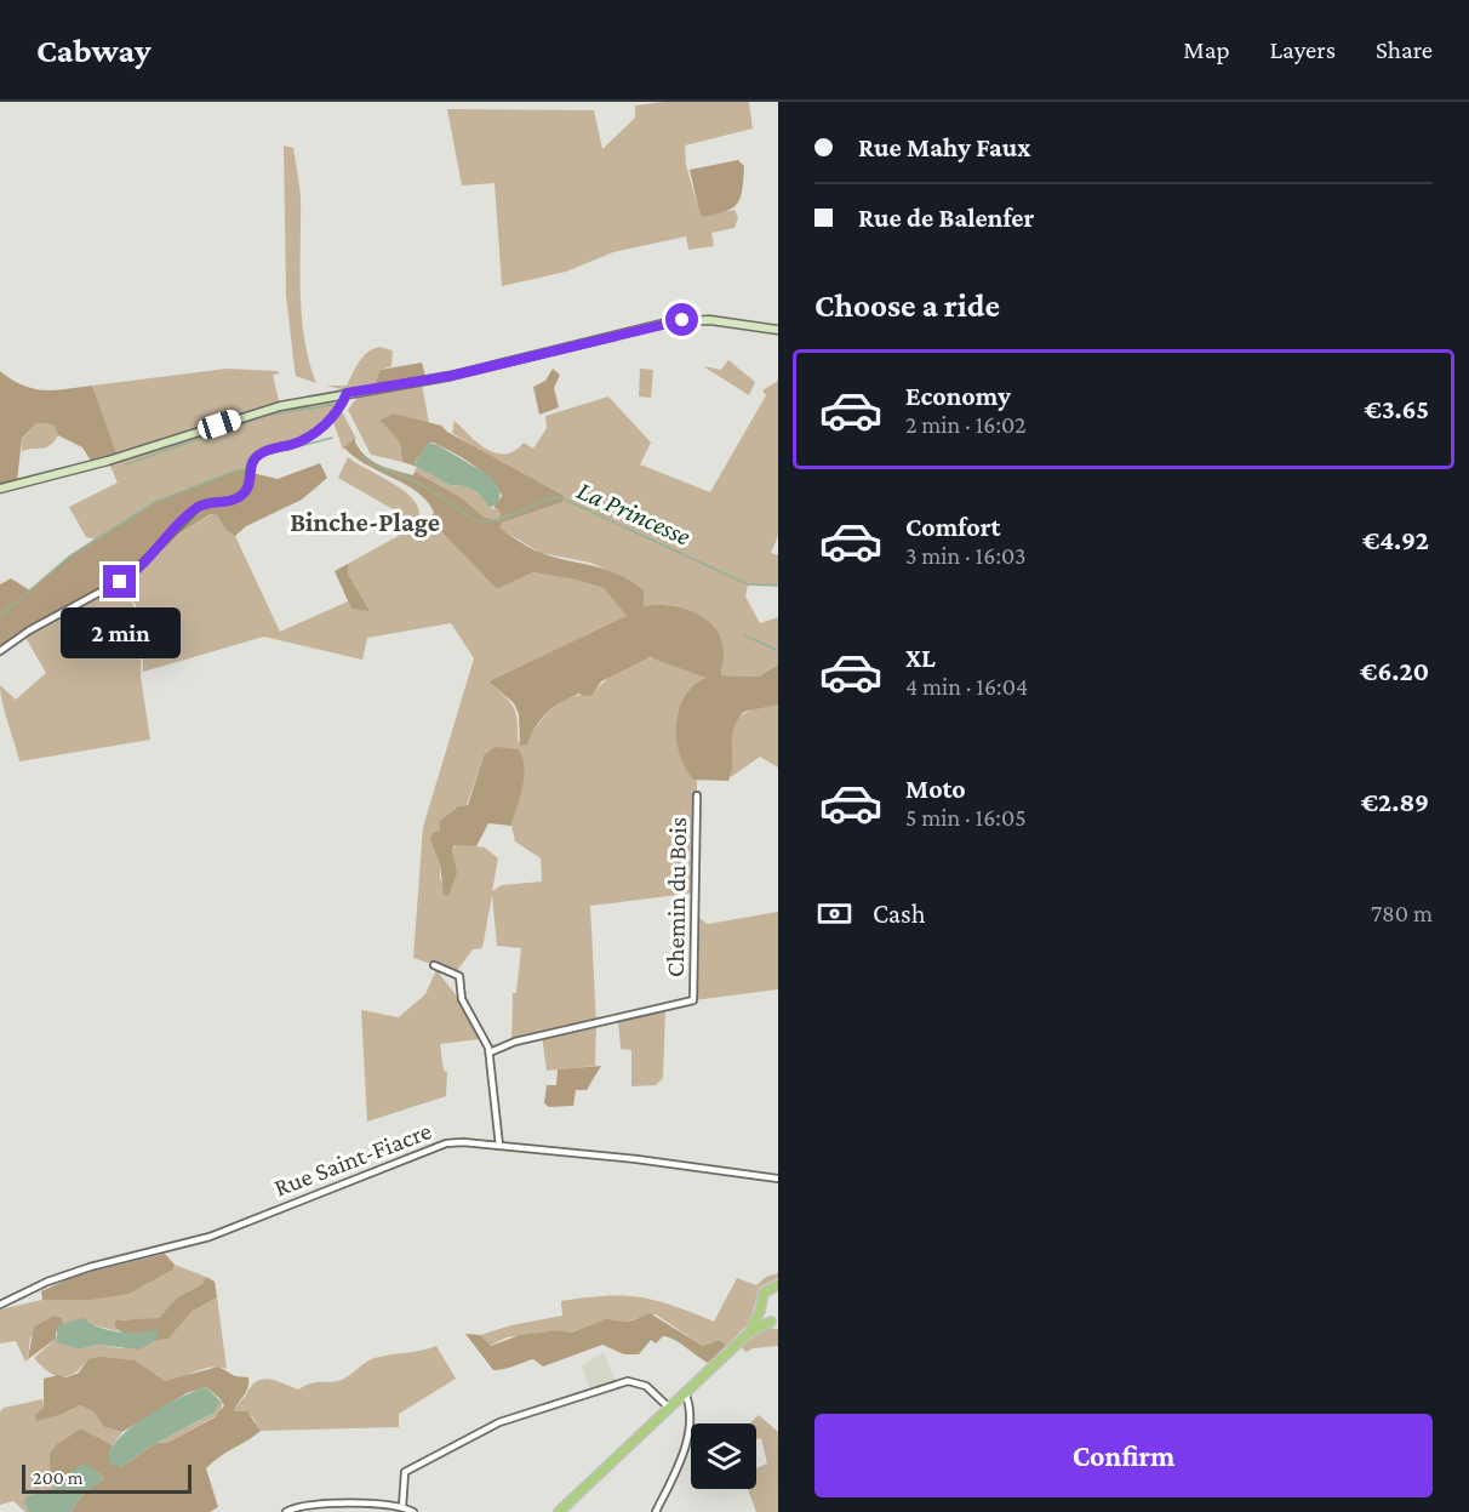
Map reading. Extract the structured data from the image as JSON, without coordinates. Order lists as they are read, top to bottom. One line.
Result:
{"streets":{"street":["Chemin du Bois","Rue Saint-Fiacre"]},"districts":["Binche-Plage"],"water":["La Princesse"],"scale_bar":"200 m","page":{"header":"Cabway","nav":["Map","Layers","Share"],"banner":["Rue Mahy Faux","Rue de Balenfer"],"heading":"Choose a ride","list":[{"name":"Economy","note":"2 min · 16:02","value":"€3.65"},{"name":"Comfort","note":"3 min · 16:03","value":"€4.92"},{"name":"XL","note":"4 min · 16:04","value":"€6.20"},{"name":"Moto","note":"5 min · 16:05","value":"€2.89"}],"bubble":"2 min","pay":["Cash","780 m"],"buttons":"Confirm","scale":"200 m"}}
